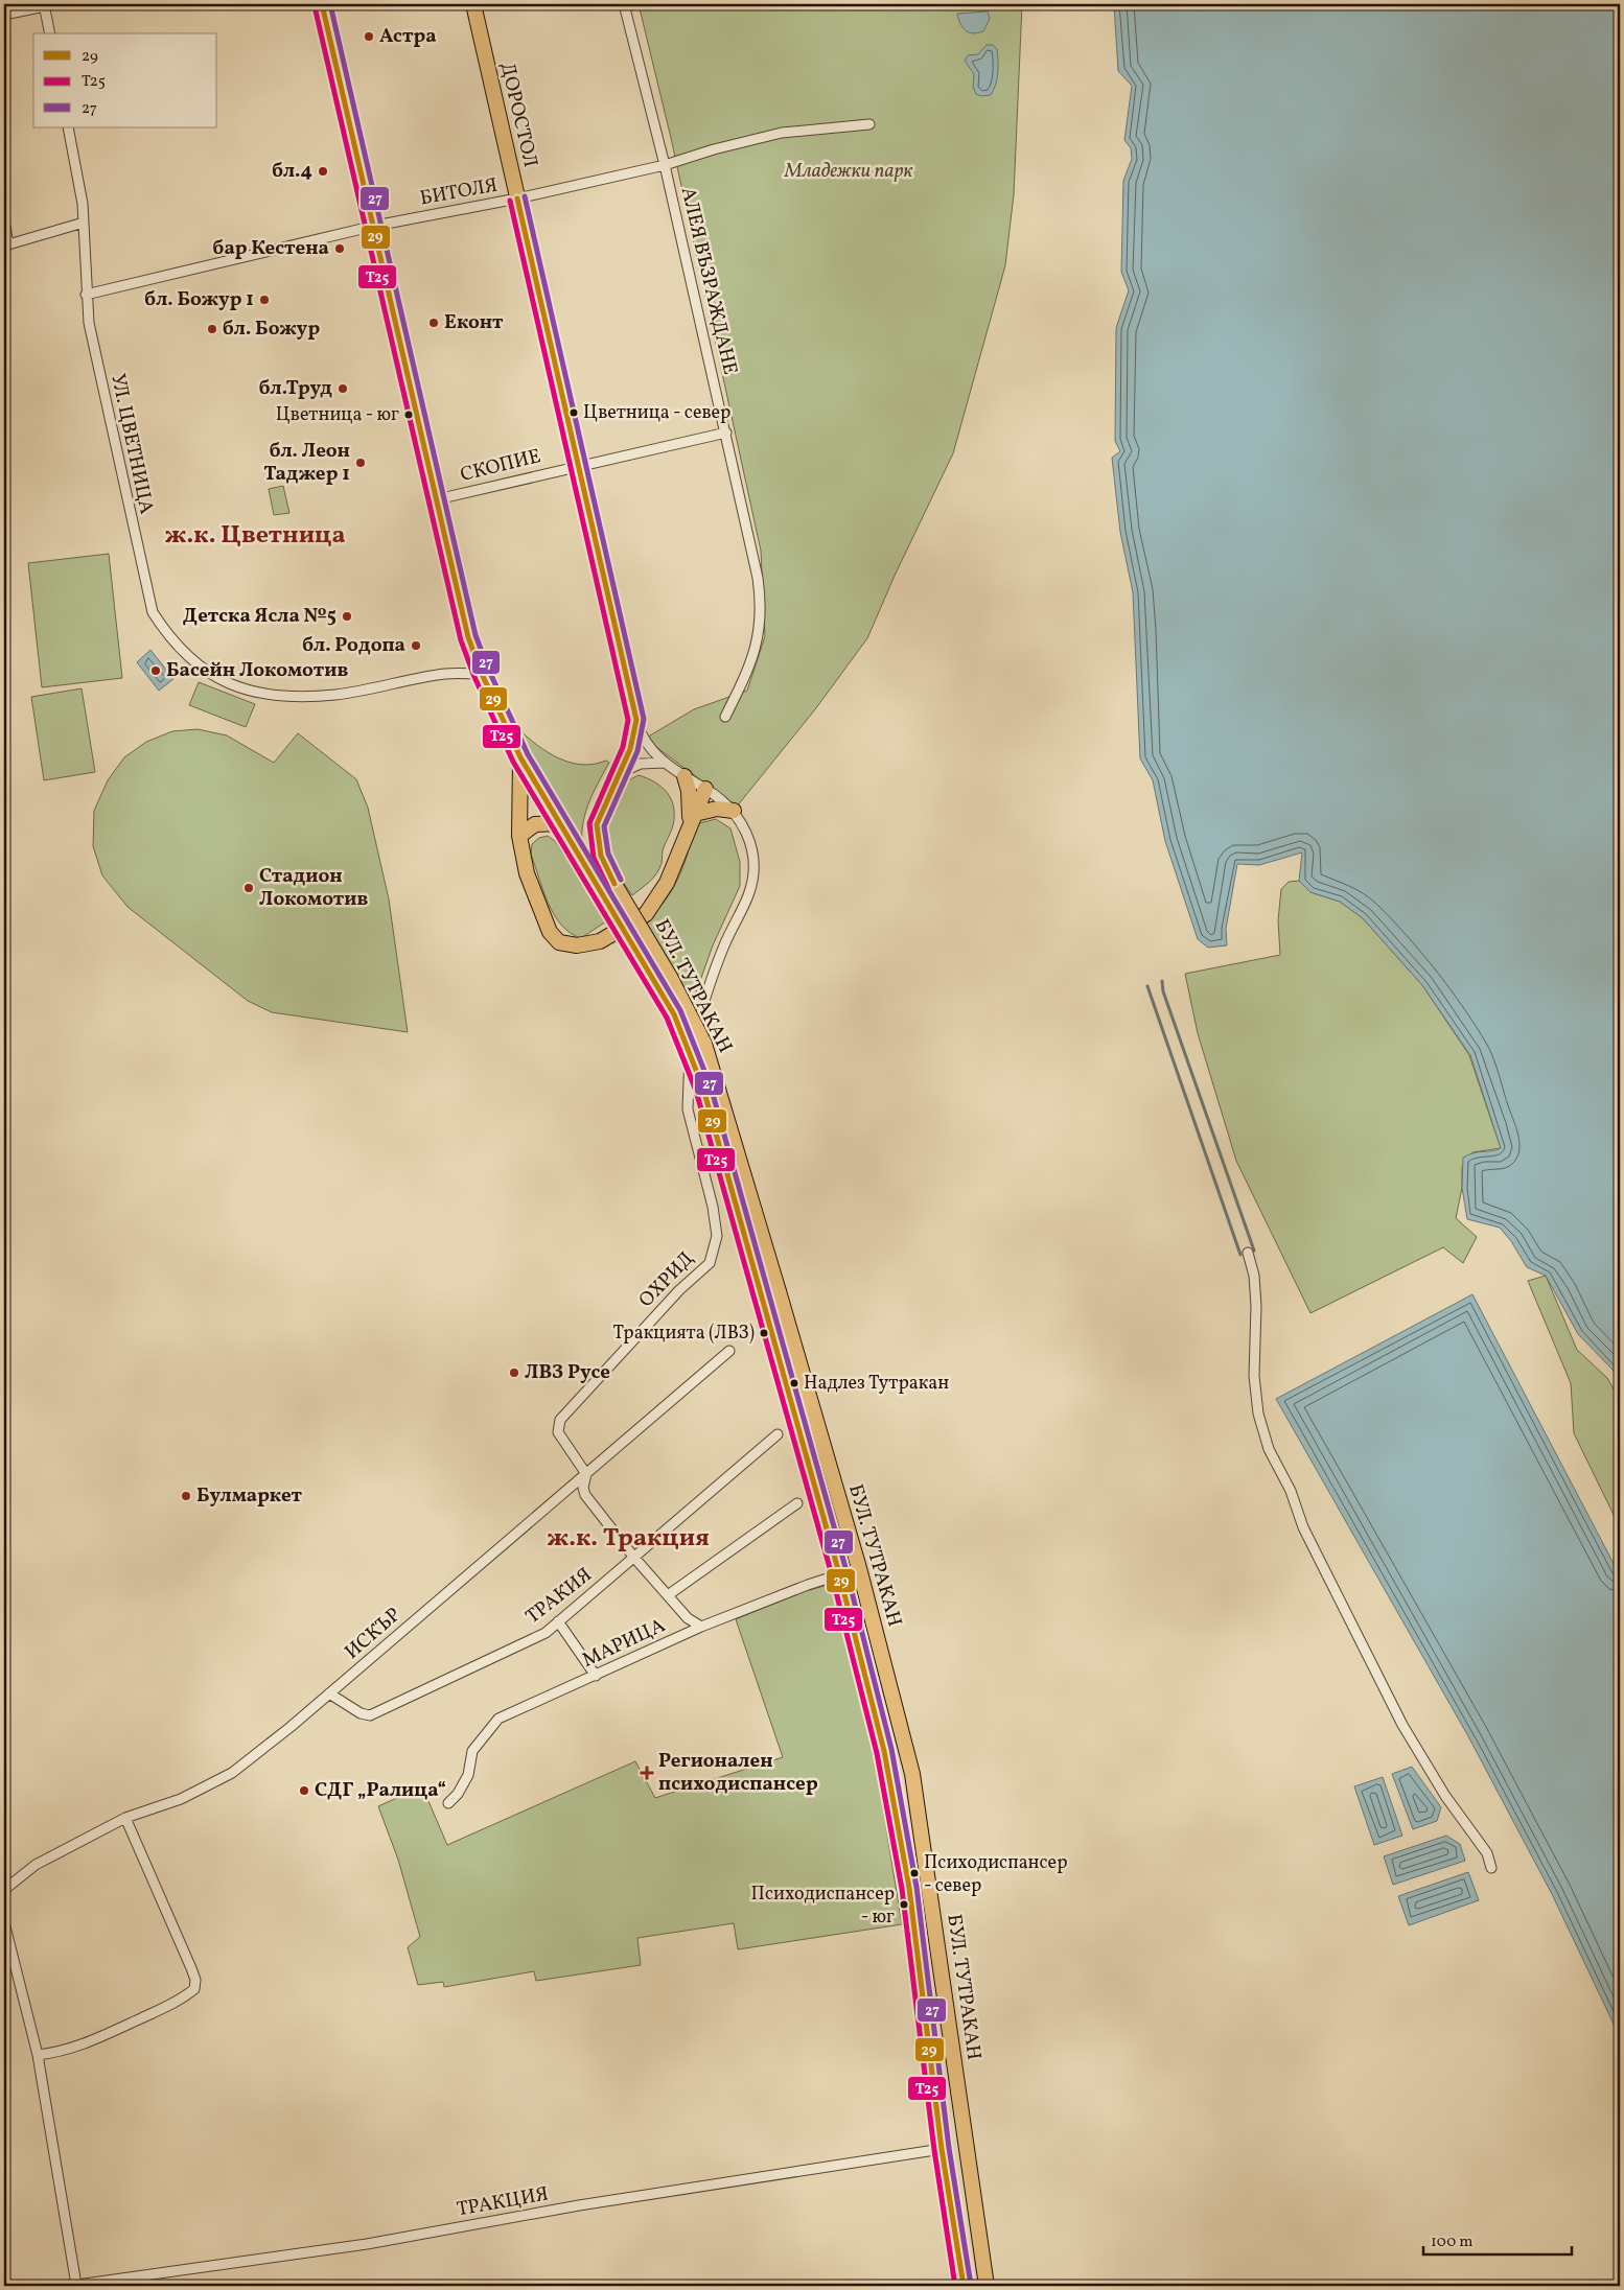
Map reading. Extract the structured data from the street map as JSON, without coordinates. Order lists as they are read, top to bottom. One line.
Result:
{"streets":{"main road":["ДОРОСТОЛ","БУЛ. ТУТРАКАН"],"street":["БИТОЛЯ","АЛЕЯ ВЪЗРАЖДАНЕ","УЛ. ЦВЕТНИЦА","СКОПИЕ","ОХРИД","ТРАКИЯ","ИСКЪР","МАРИЦА","ТРАКЦИЯ"]},"crossings":[["ДОРОСТОЛ","БИТОЛЯ"],["ДОРОСТОЛ","СКОПИЕ"],["ДОРОСТОЛ","БУЛ. ТУТРАКАН"],["ДОРОСТОЛ","ОХРИД"],["БИТОЛЯ","АЛЕЯ ВЪЗРАЖДАНЕ"],["БИТОЛЯ","УЛ. ЦВЕТНИЦА"],["БИТОЛЯ","БУЛ. ТУТРАКАН"],["АЛЕЯ ВЪЗРАЖДАНЕ","СКОПИЕ"],["УЛ. ЦВЕТНИЦА","БУЛ. ТУТРАКАН"],["СКОПИЕ","БУЛ. ТУТРАКАН"],["БУЛ. ТУТРАКАН","МАРИЦА"],["БУЛ. ТУТРАКАН","ТРАКЦИЯ"],["ОХРИД","ИСКЪР"],["ТРАКИЯ","ИСКЪР"]],"districts":["ж.к. Цветница","ж.к. Тракция"],"parks":["Младежки парк"],"places":{"other":["Астра","бл.4","бар Кестена","бл. Божур 1","Еконт","бл. Божур","бл.Труд","Цветница - север","Цветница - юг","бл. Леон Таджер 1","Детска Ясла №5","бл. Родопа","Басейн Локомотив","Стадион Локомотив","Тракцията (ЛВЗ)","ЛВЗ Русе","Надлез Тутракан","Булмаркет","СДГ „Ралица“","Психодиспансер - север","Психодиспансер - юг"],"health":["Регионален психодиспансер"]},"lines":["transit line 29","transit line 27","transit line Т25"],"legend":["29","Т25","27"],"scale_bar":"100 m"}
